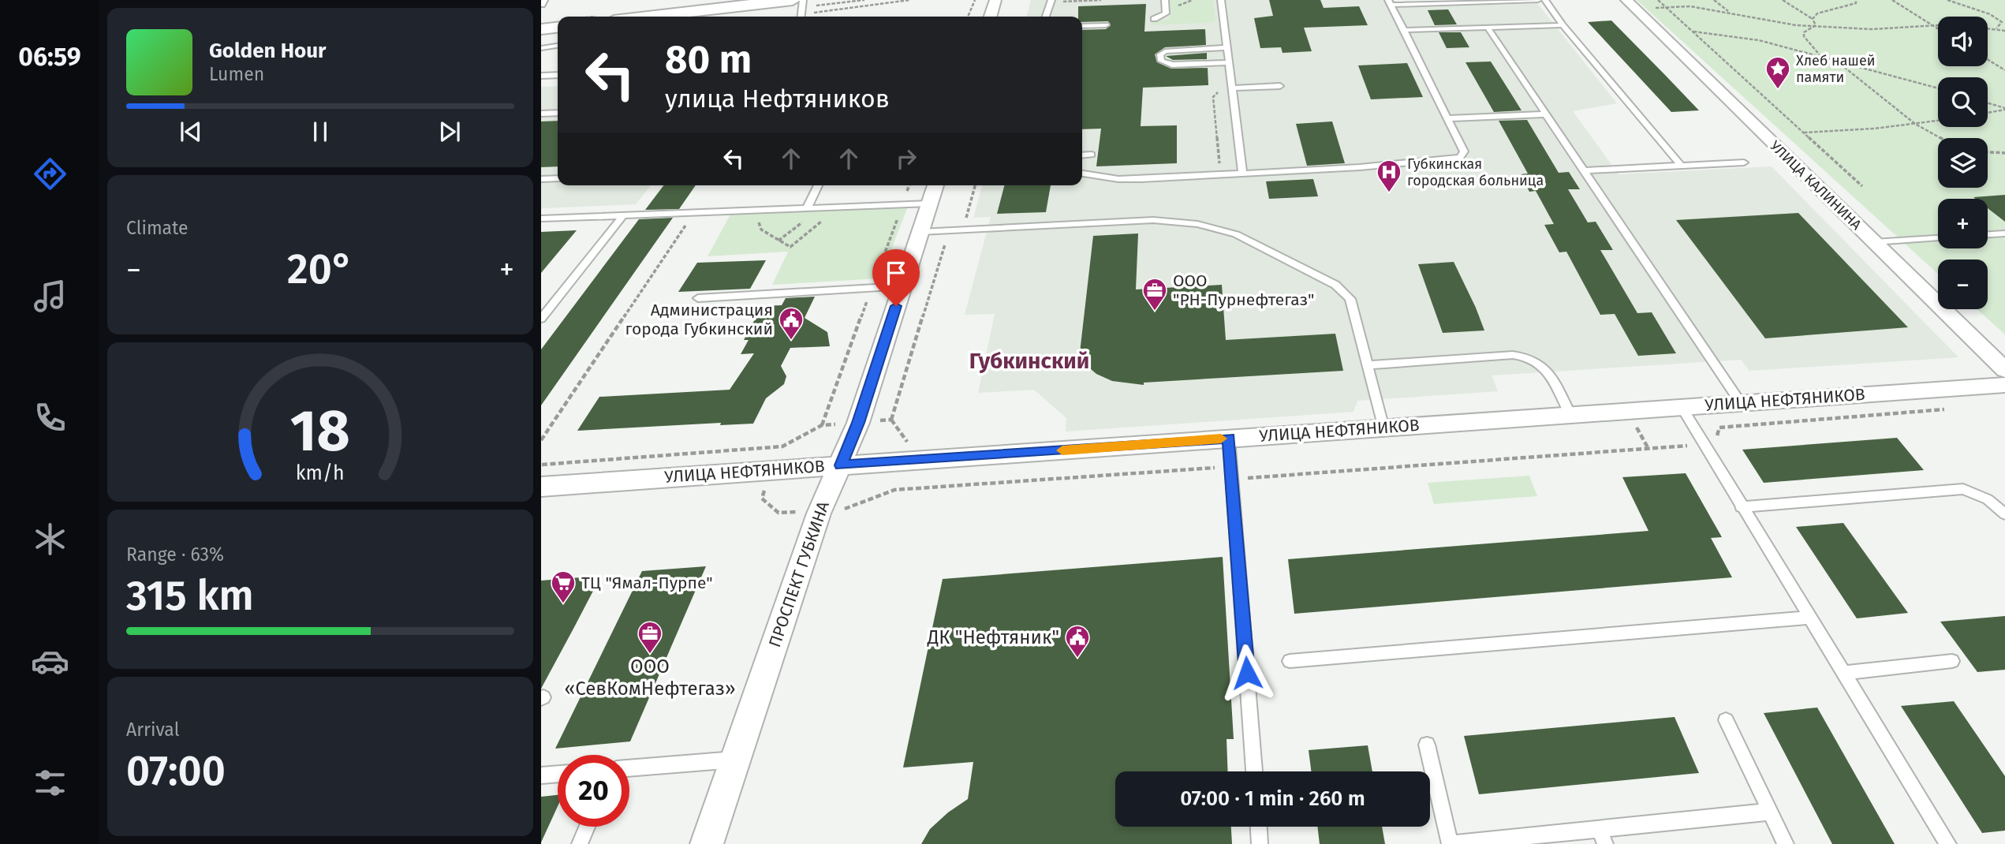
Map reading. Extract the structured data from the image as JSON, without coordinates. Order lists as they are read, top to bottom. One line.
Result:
{"streets":{"street":["УЛИЦА КАЛИНИНА","УЛИЦА НЕФТЯНИКОВ","ПРОСПЕКТ ГУБКИНА"]},"crossings":[["УЛИЦА НЕФТЯНИКОВ","ПРОСПЕКТ ГУБКИНА"]],"districts":["Губкинский"],"places":{"place":["Хлеб нашей памяти"],"hospital":["Губкинская городская больница"],"office":["ООО \"РН-Пурнефтегаз\"","ООО «СевКомНефтегаз»"],"public building":["Администрация города Губкинский","ДК \"Нефтяник\""],"supermarket":["ТЦ \"Ямал-Пурпе\""]},"page":{"tabs":"06:59","map_buttons":["+","−"],"turn":["80 m","улица Нефтяников"],"song":["Golden Hour","Lumen"],"tile":["Climate",["Range · 63%","315 km"],["Arrival","07:00"]],"heat":["−","20°","+"],"limit":"20","trip":"07:00 · 1 min · 260 m","gauge":["18","km/h"]}}
